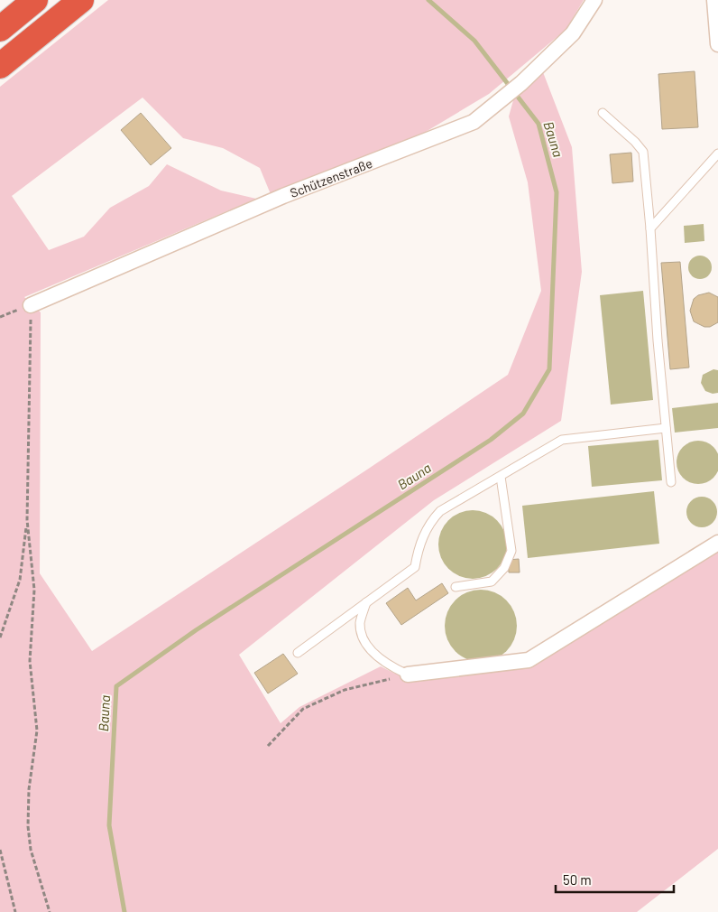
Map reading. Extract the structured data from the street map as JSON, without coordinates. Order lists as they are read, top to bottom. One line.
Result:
{"streets":{"street":["Schützenstraße"]},"water":["Bauna"],"scale_bar":"50 m"}
